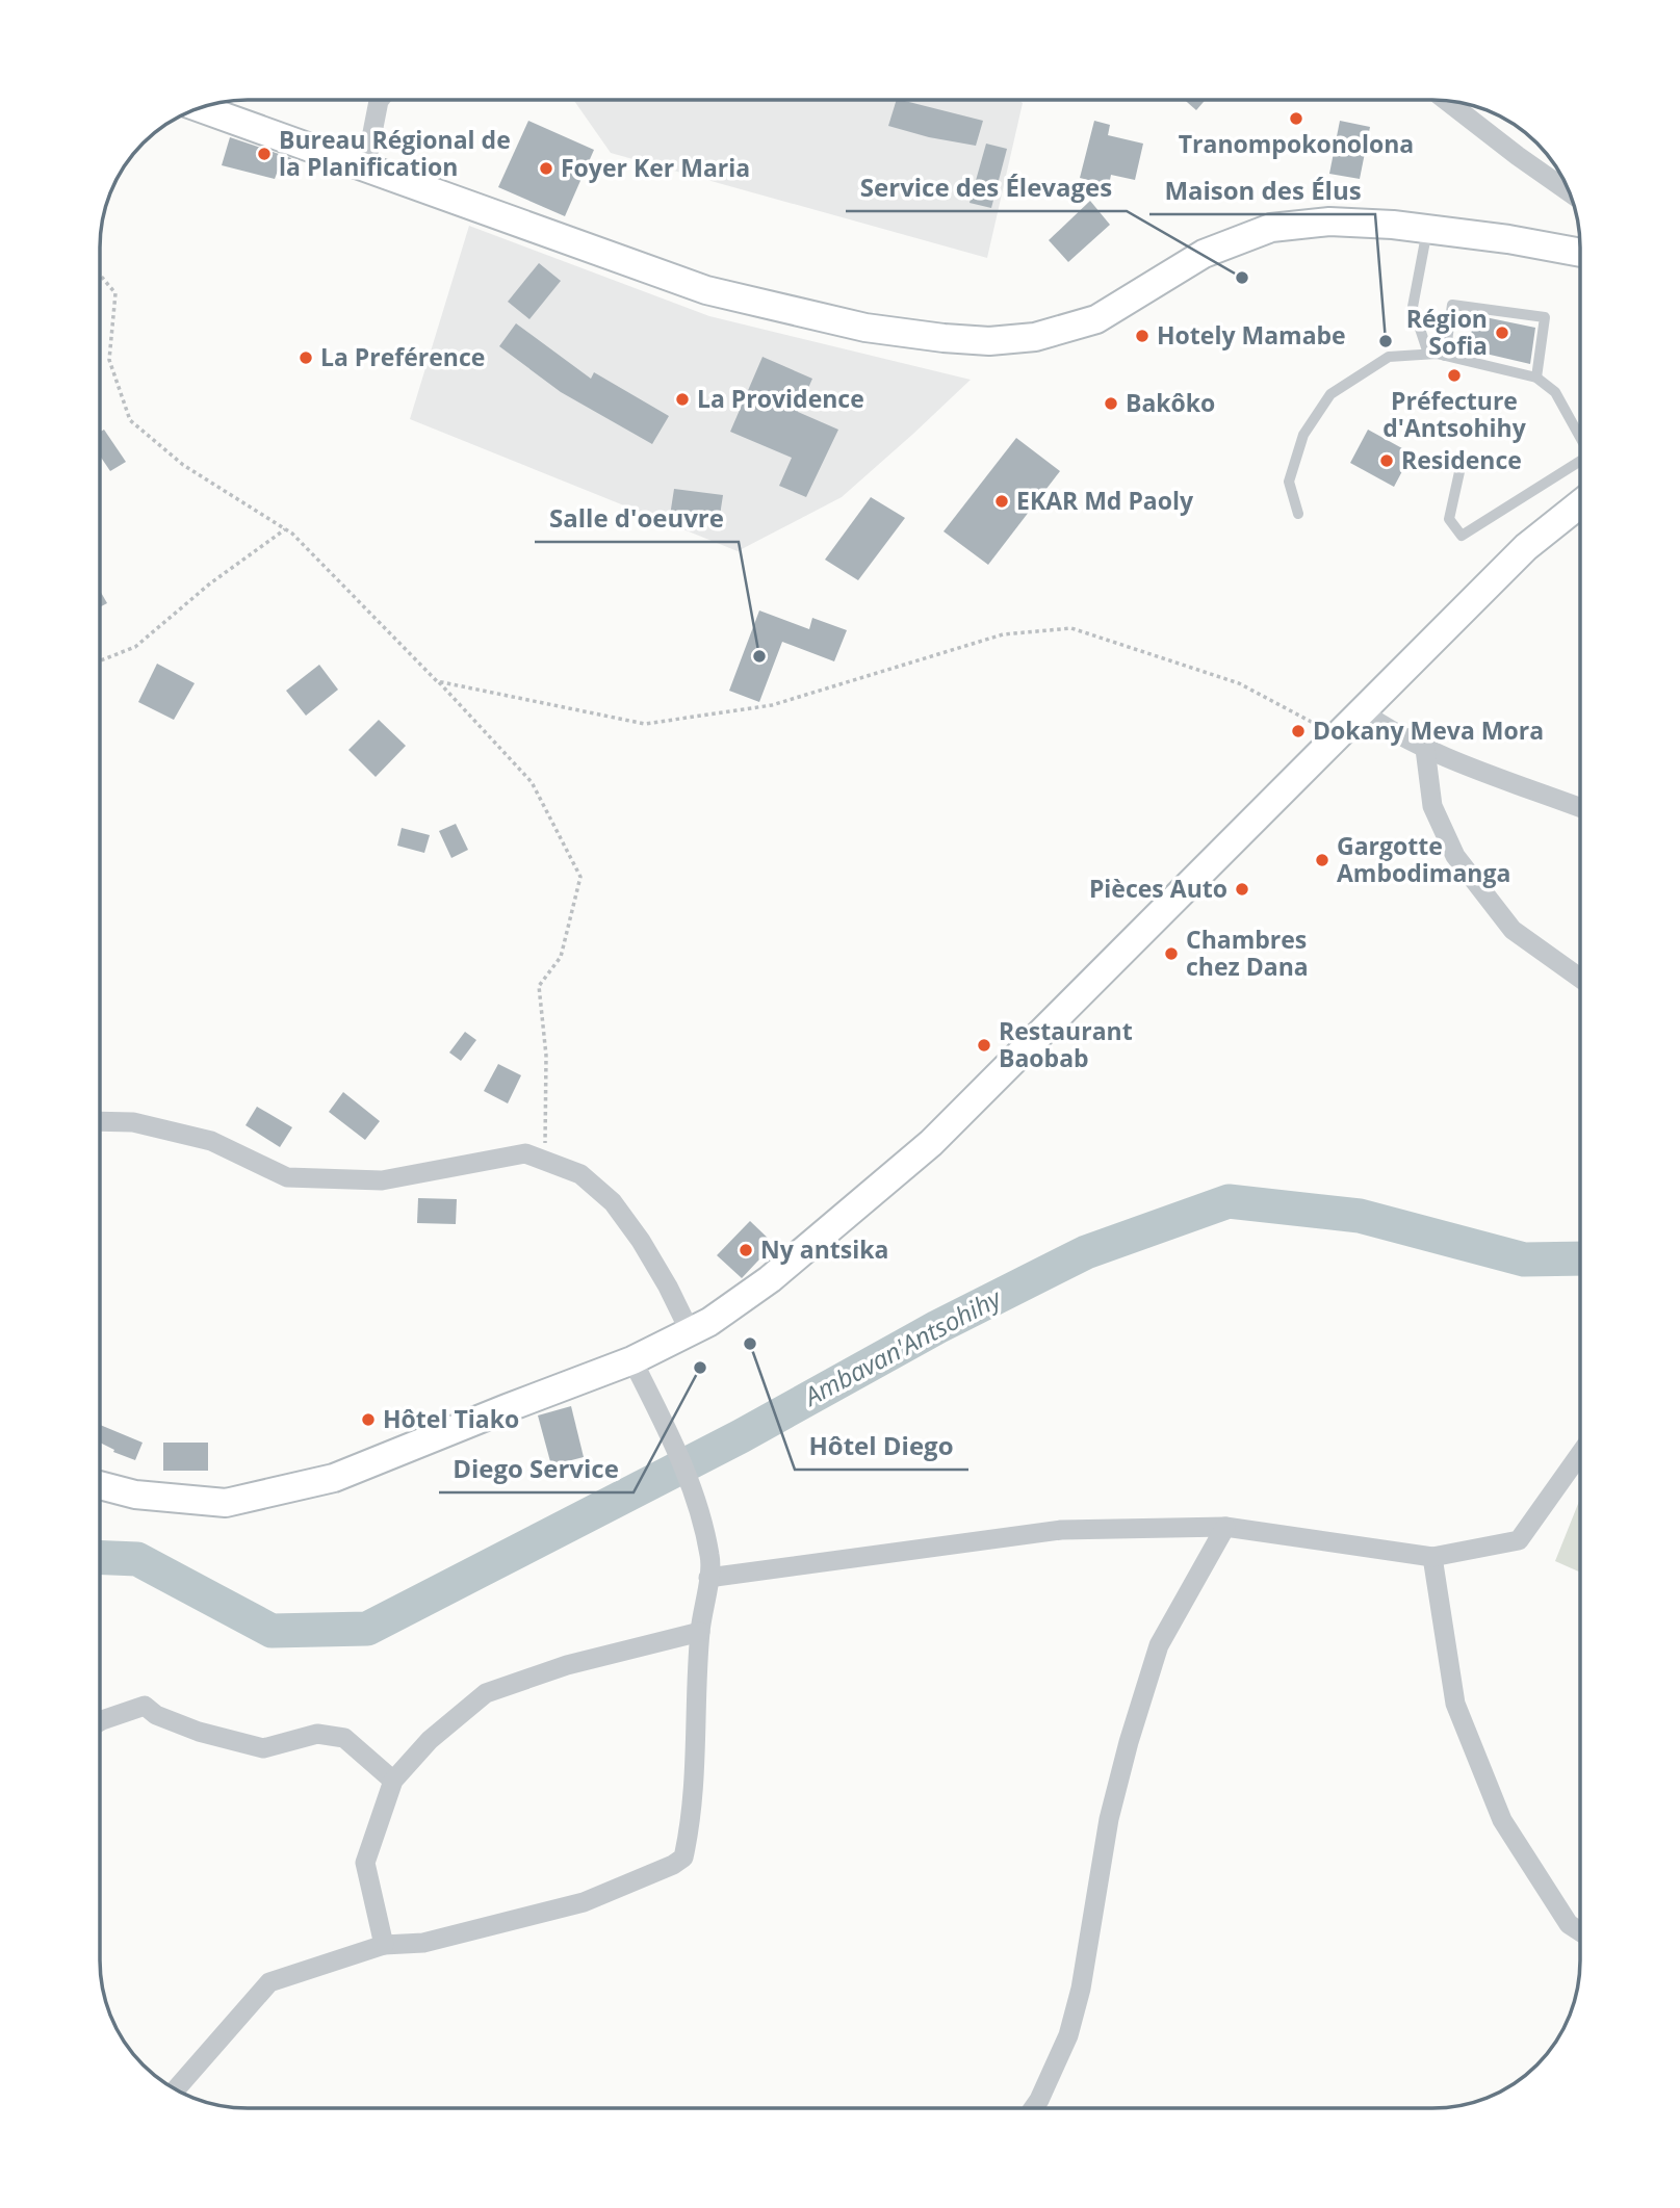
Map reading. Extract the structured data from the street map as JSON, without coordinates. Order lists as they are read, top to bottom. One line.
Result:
{"water":["Ambavan'Antsohihy"],"places":["Tranompokonolona","Bureau Régional de la Planification","Foyer Ker Maria","Service des Élevages","Région Sofia","Hotely Mamabe","Maison des Élus","La Preférence","Préfecture d'Antsohihy","La Providence","Bakôko","Residence","EKAR Md Paoly","Salle d'oeuvre","Dokany Meva Mora","Gargotte Ambodimanga","Pièces Auto","Chambres chez Dana","Restaurant Baobab","Ny antsika","Hôtel Diego","Diego Service","Hôtel Tiako"]}
